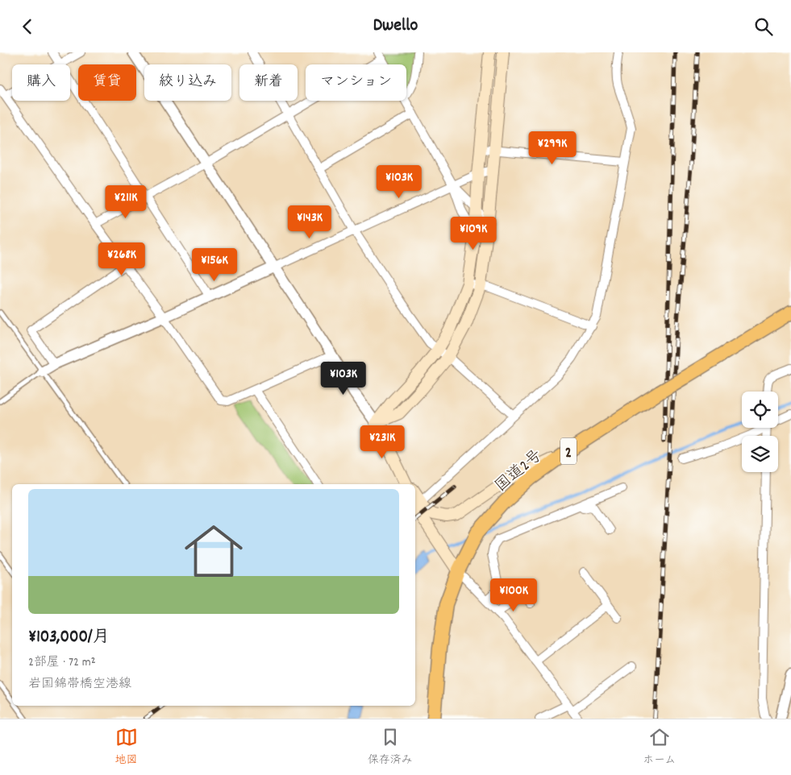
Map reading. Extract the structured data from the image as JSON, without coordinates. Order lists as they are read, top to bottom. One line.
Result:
{"streets":{"highway":["2","国道2号"]},"page":{"header":"Dwello","chip":["購入","賃貸","絞り込み","新着","マンション"],"price":["¥299K","¥103K","¥211K","¥143K","¥109K","¥268K","¥156K","¥103K","¥231K","¥100K"],"list":[{"name":"¥103,000/月","note":"2部屋 · 72 m² · 岩国錦帯橋空港線"}],"tabs":["地図","保存済み","ホーム"]}}
